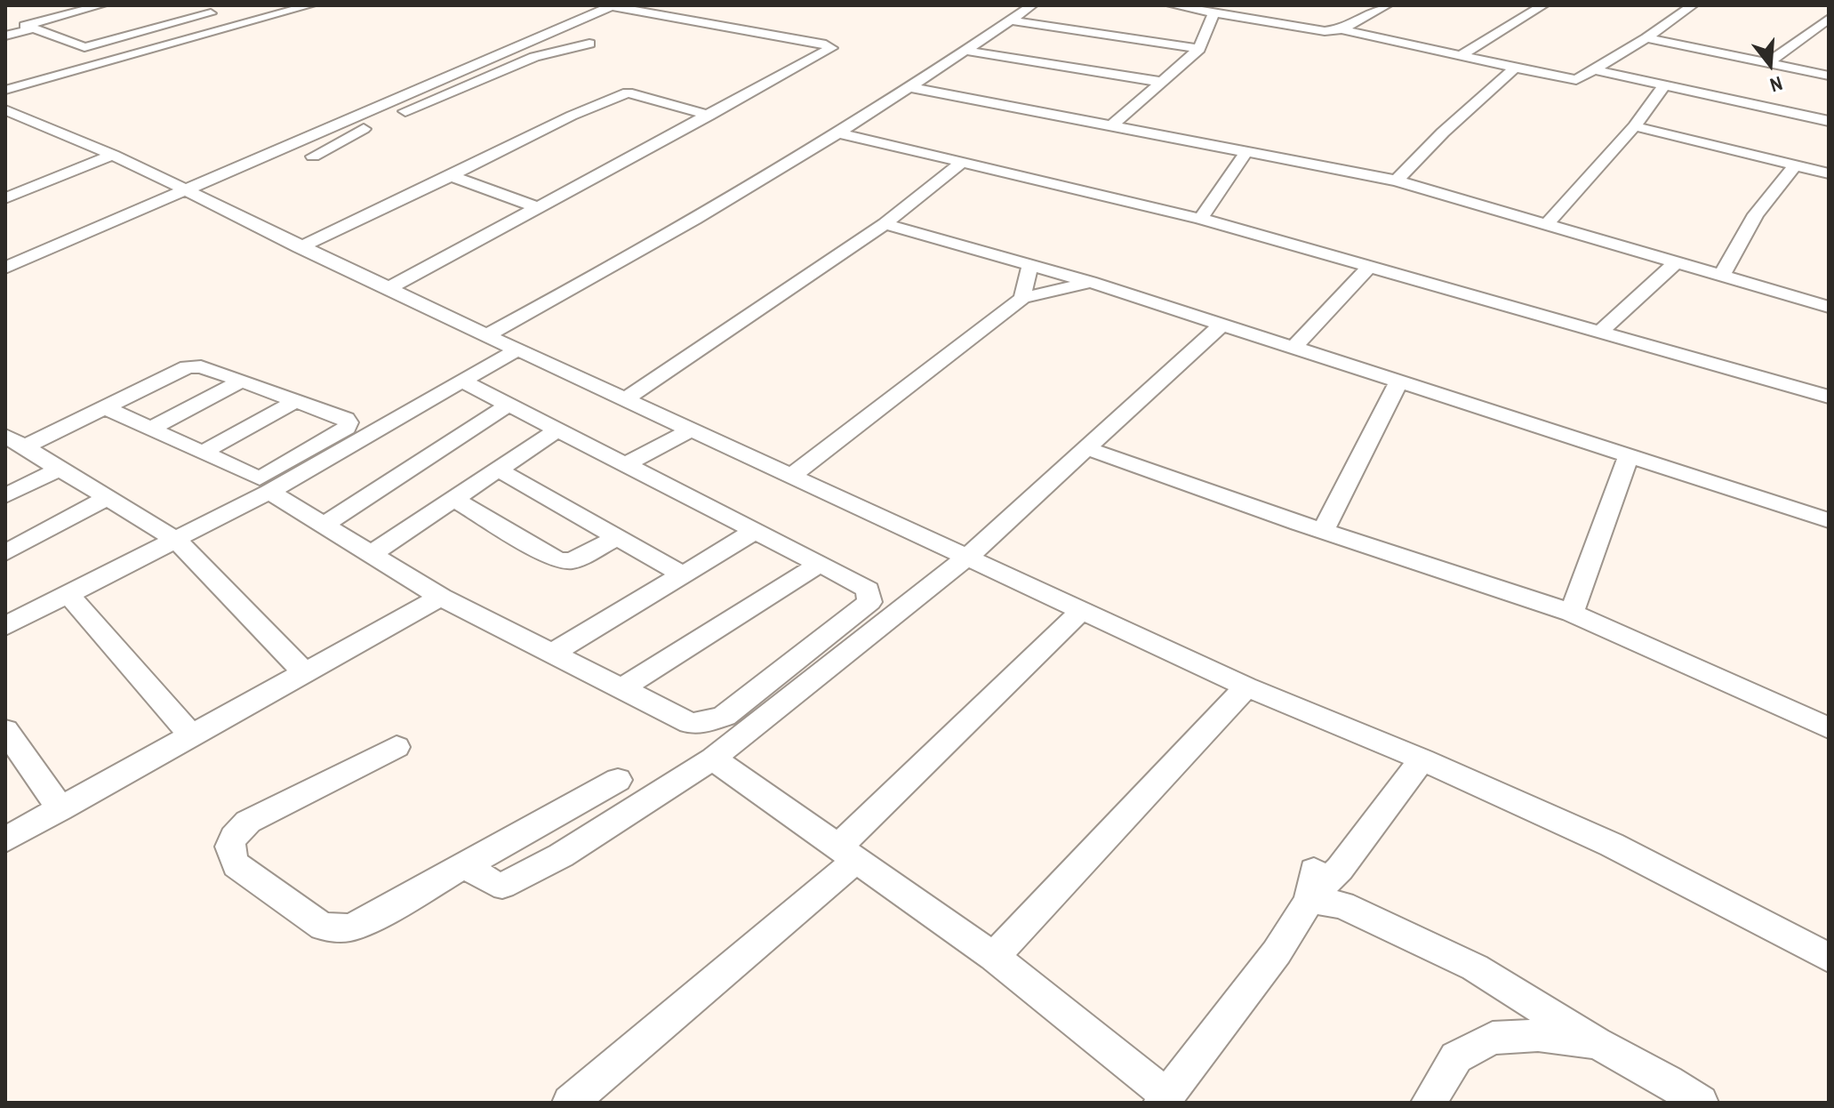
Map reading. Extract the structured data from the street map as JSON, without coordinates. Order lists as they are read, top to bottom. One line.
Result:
{"north":"bottom"}
